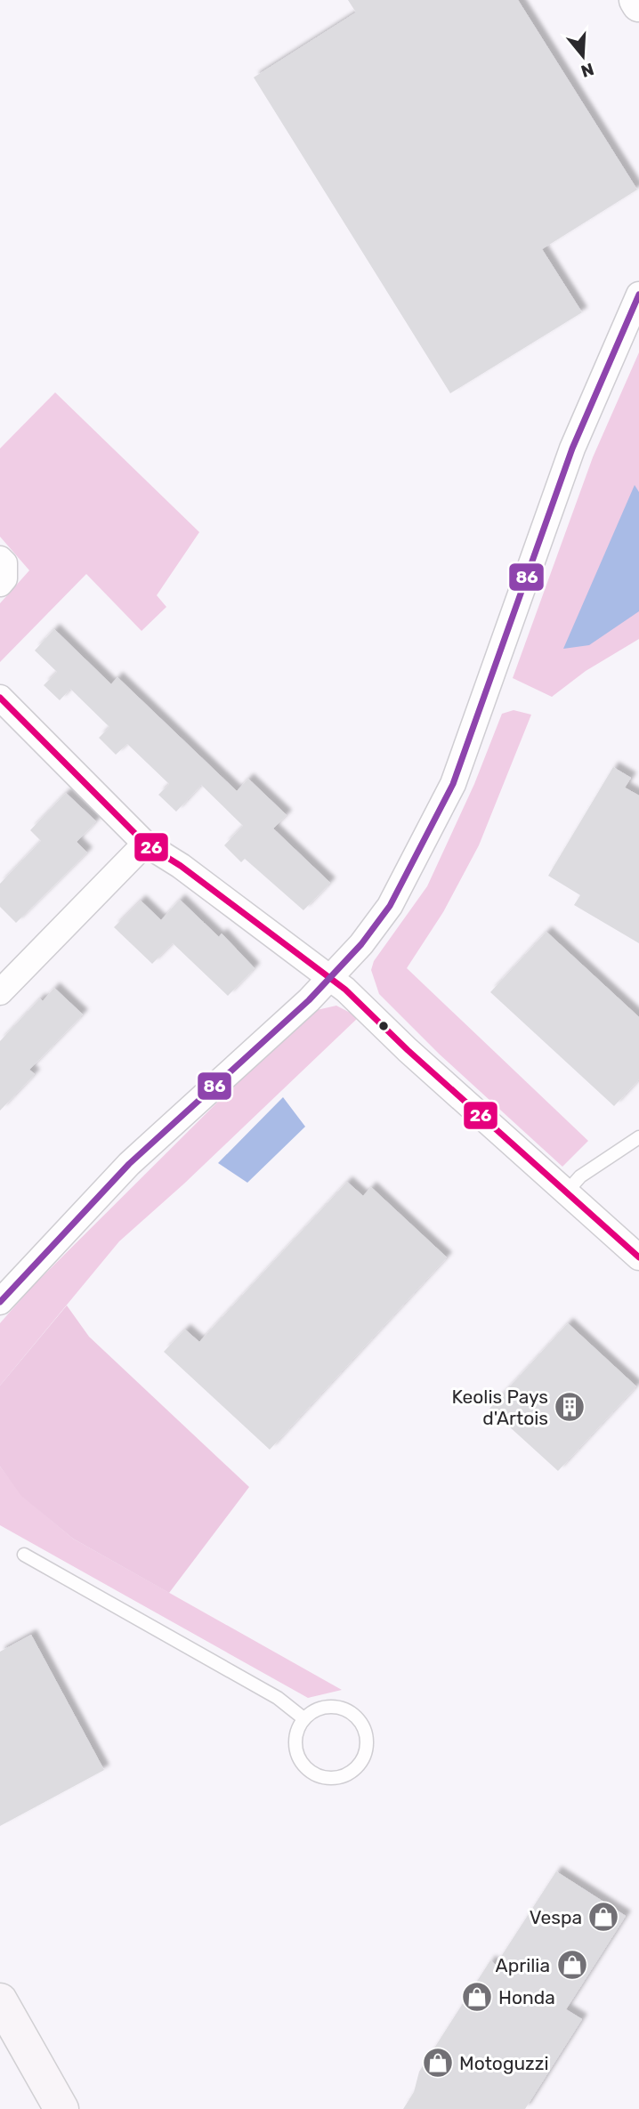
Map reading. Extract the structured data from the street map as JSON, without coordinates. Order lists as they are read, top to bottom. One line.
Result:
{"places":{"building":["Keolis Pays d'Artois"],"shop":["Vespa","Aprilia","Honda","Motoguzzi"]},"lines":["transit line 86","transit line 26"],"north":"bottom"}
